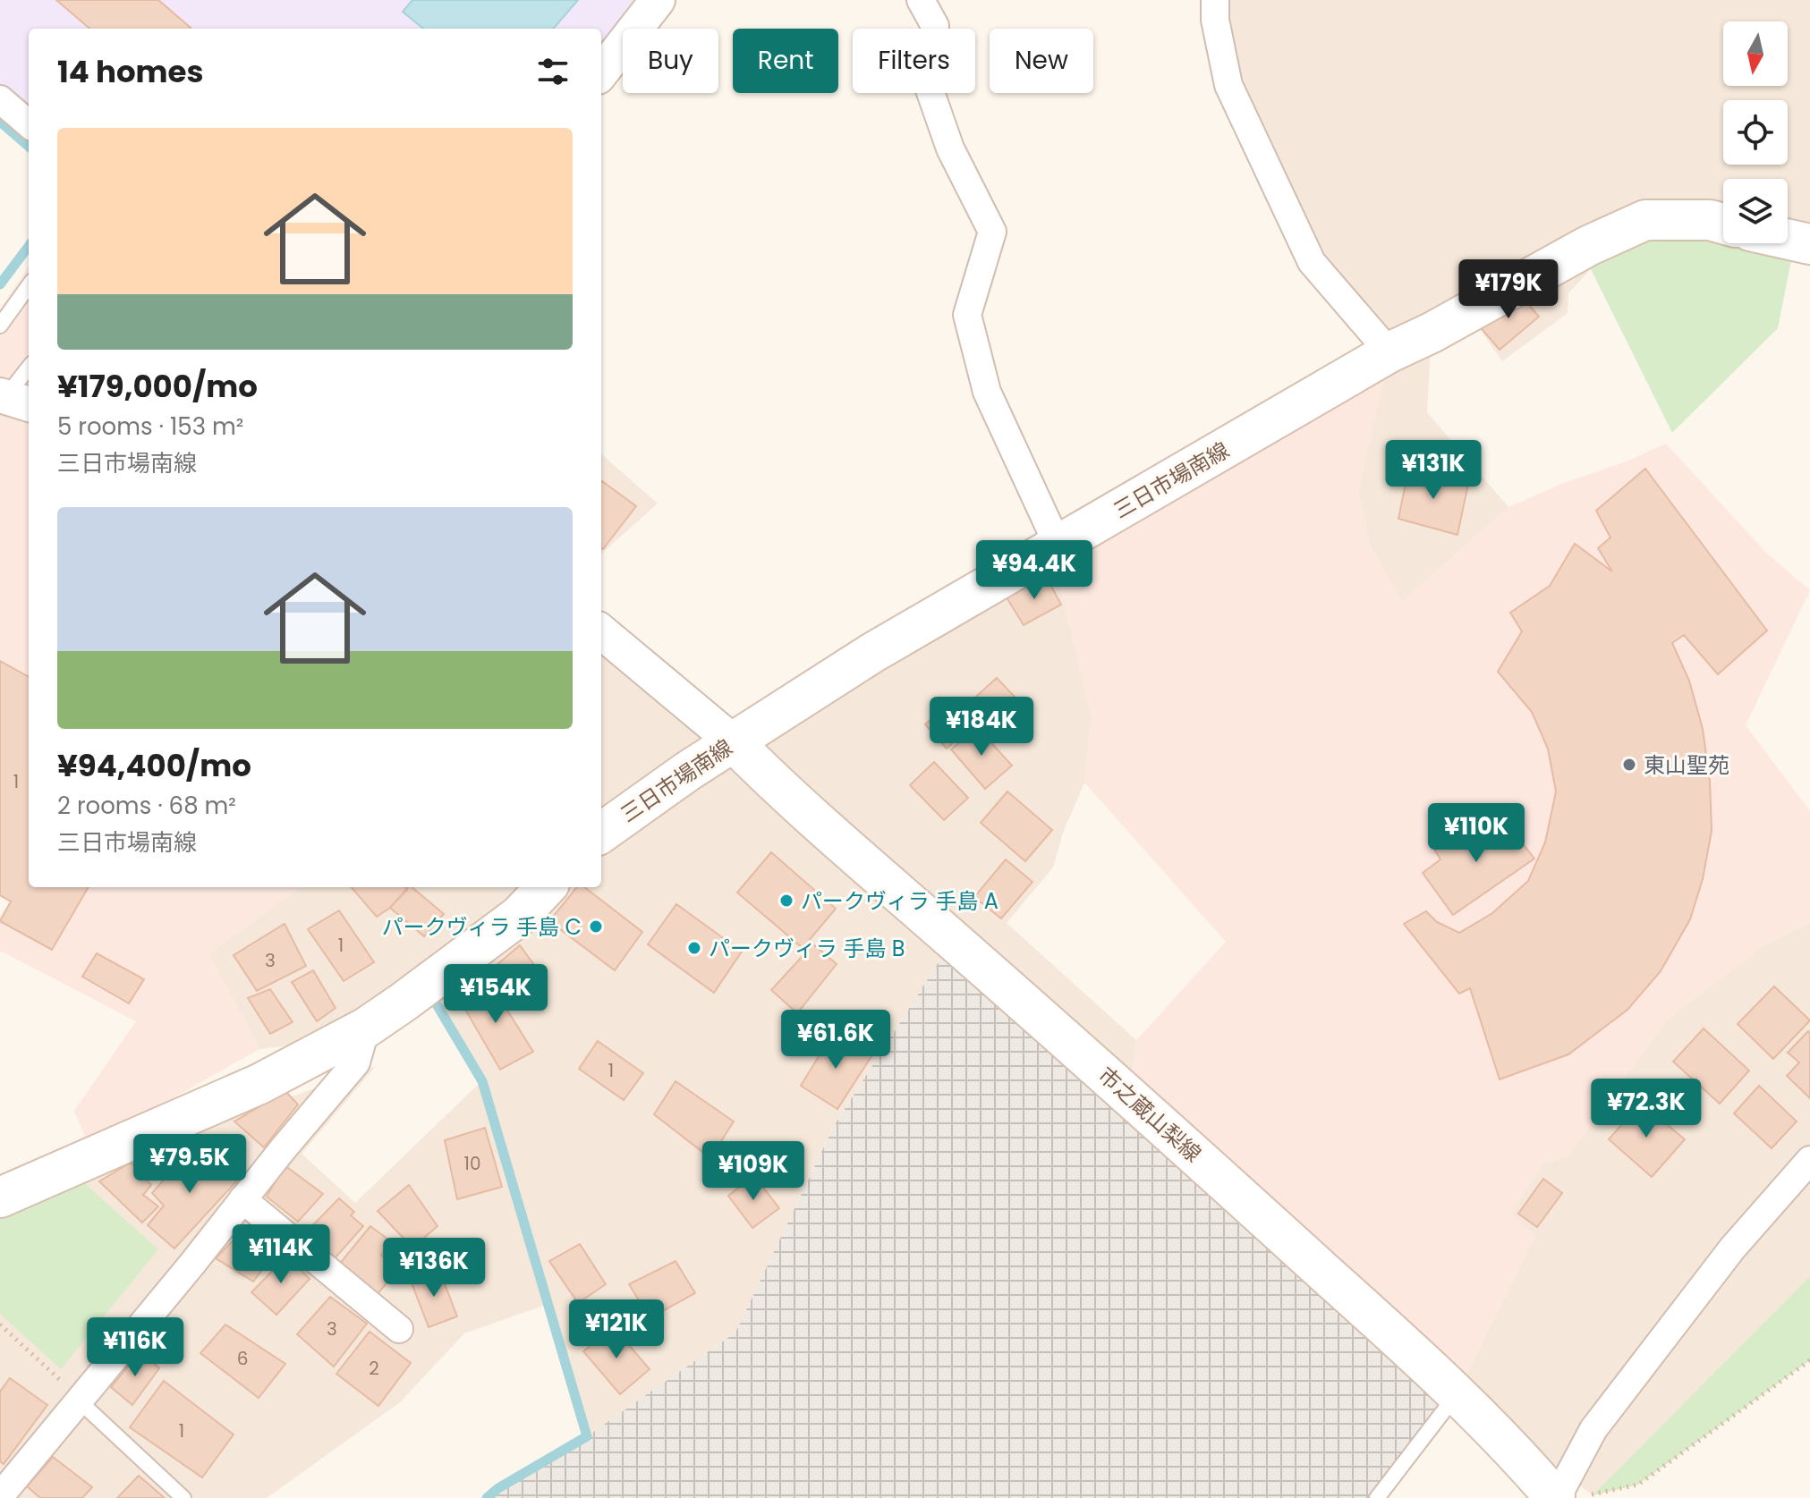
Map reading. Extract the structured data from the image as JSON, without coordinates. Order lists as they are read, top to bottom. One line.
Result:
{"streets":{"main road":["三日市場南線","市之蔵山梨線"]},"crossings":[["三日市場南線","市之蔵山梨線"]],"places":["東山聖苑","パークヴィラ 手島 A","パークヴィラ 手島 C","パークヴィラ 手島 B"],"house_numbers":["1","1","3","1","10","3","6","2","1"],"north":"bottom","page":{"chip":["Buy","Rent","Filters","New"],"heading":"14 homes","list":[{"name":"¥179,000/mo","note":"5 rooms · 153 m² · 三日市場南線"},{"name":"¥94,400/mo","note":"2 rooms · 68 m² · 三日市場南線"}],"price":["¥179K","¥131K","¥94.4K","¥184K","¥110K","¥154K","¥61.6K","¥72.3K","¥79.5K","¥109K","¥114K","¥136K","¥121K","¥116K"]}}
